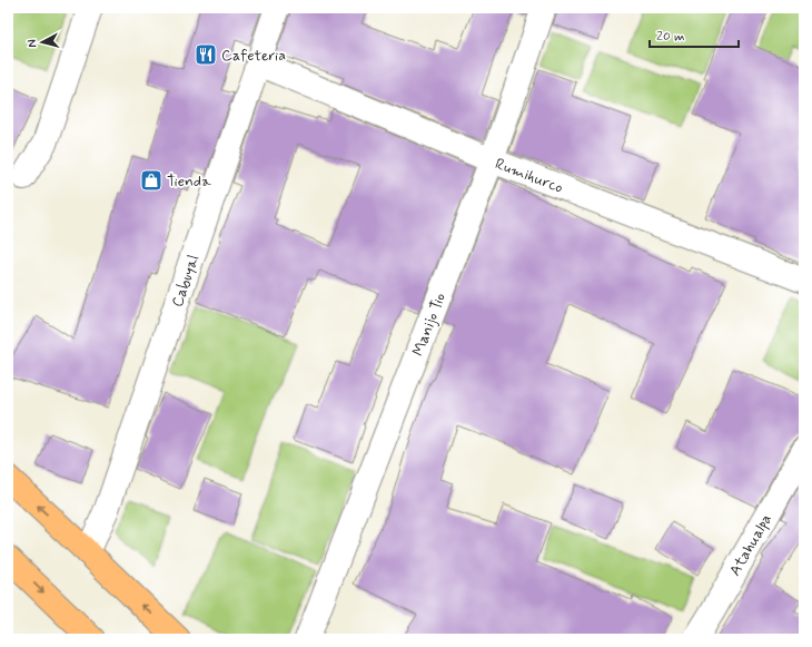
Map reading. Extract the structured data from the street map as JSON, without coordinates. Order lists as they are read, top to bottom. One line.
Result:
{"streets":{"street":["Rumihurco","Cabuyal","Manijo Tio","Atahualpa"]},"crossings":[["Rumihurco","Cabuyal"],["Rumihurco","Manijo Tio"]],"places":{"restaurant":["Cafeteria"],"shop":["Tienda"]},"scale_bar":"20 m","north":"left"}
